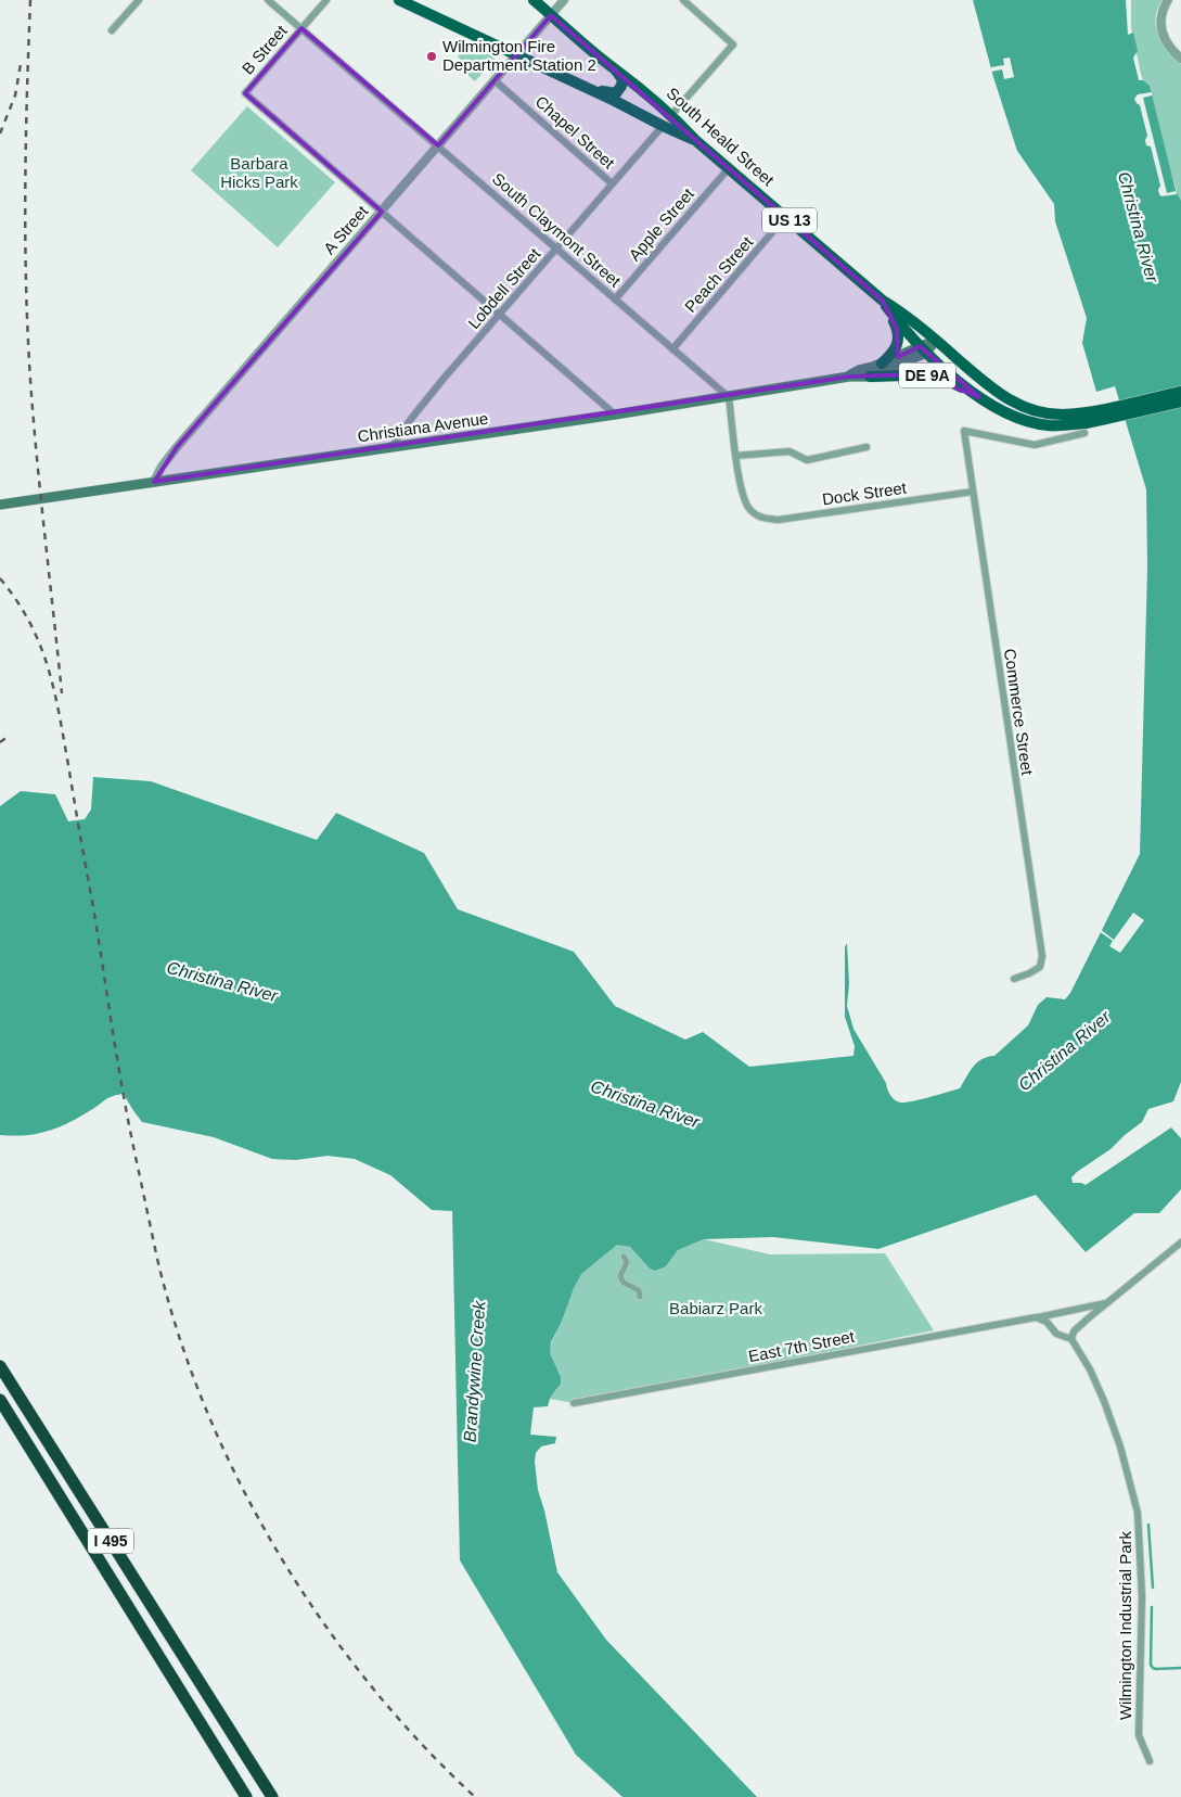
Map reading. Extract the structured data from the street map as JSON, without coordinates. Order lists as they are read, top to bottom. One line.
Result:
{"streets":{"highway":["I 495"],"main road":["South Heald Street","US 13","DE 9A","Christiana Avenue"],"street":["B Street","Chapel Street","Apple Street","A Street","South Claymont Street","Peach Street","Lobdell Street","Dock Street","Commerce Street","East 7th Street","Wilmington Industrial Park"]},"crossings":[["B Street","A Street"],["B Street","South Claymont Street"],["Chapel Street","A Street"],["Chapel Street","Lobdell Street"],["South Heald Street","US 13"],["South Heald Street","Apple Street"],["South Heald Street","A Street"],["South Heald Street","Peach Street"],["South Heald Street","DE 9A"],["South Heald Street","Christiana Avenue"],["US 13","A Street"],["US 13","Lobdell Street"],["Apple Street","South Claymont Street"],["A Street","South Claymont Street"],["A Street","Christiana Avenue"],["South Claymont Street","Peach Street"],["South Claymont Street","Lobdell Street"],["South Claymont Street","Christiana Avenue"],["Lobdell Street","Christiana Avenue"],["DE 9A","Christiana Avenue"],["Dock Street","Commerce Street"],["East 7th Street","Wilmington Industrial Park"]],"water":["Christina River","Brandywine Creek"],"parks":["Barbara Hicks Park","Babiarz Park"],"places":["Wilmington Fire Department Station 2"]}
